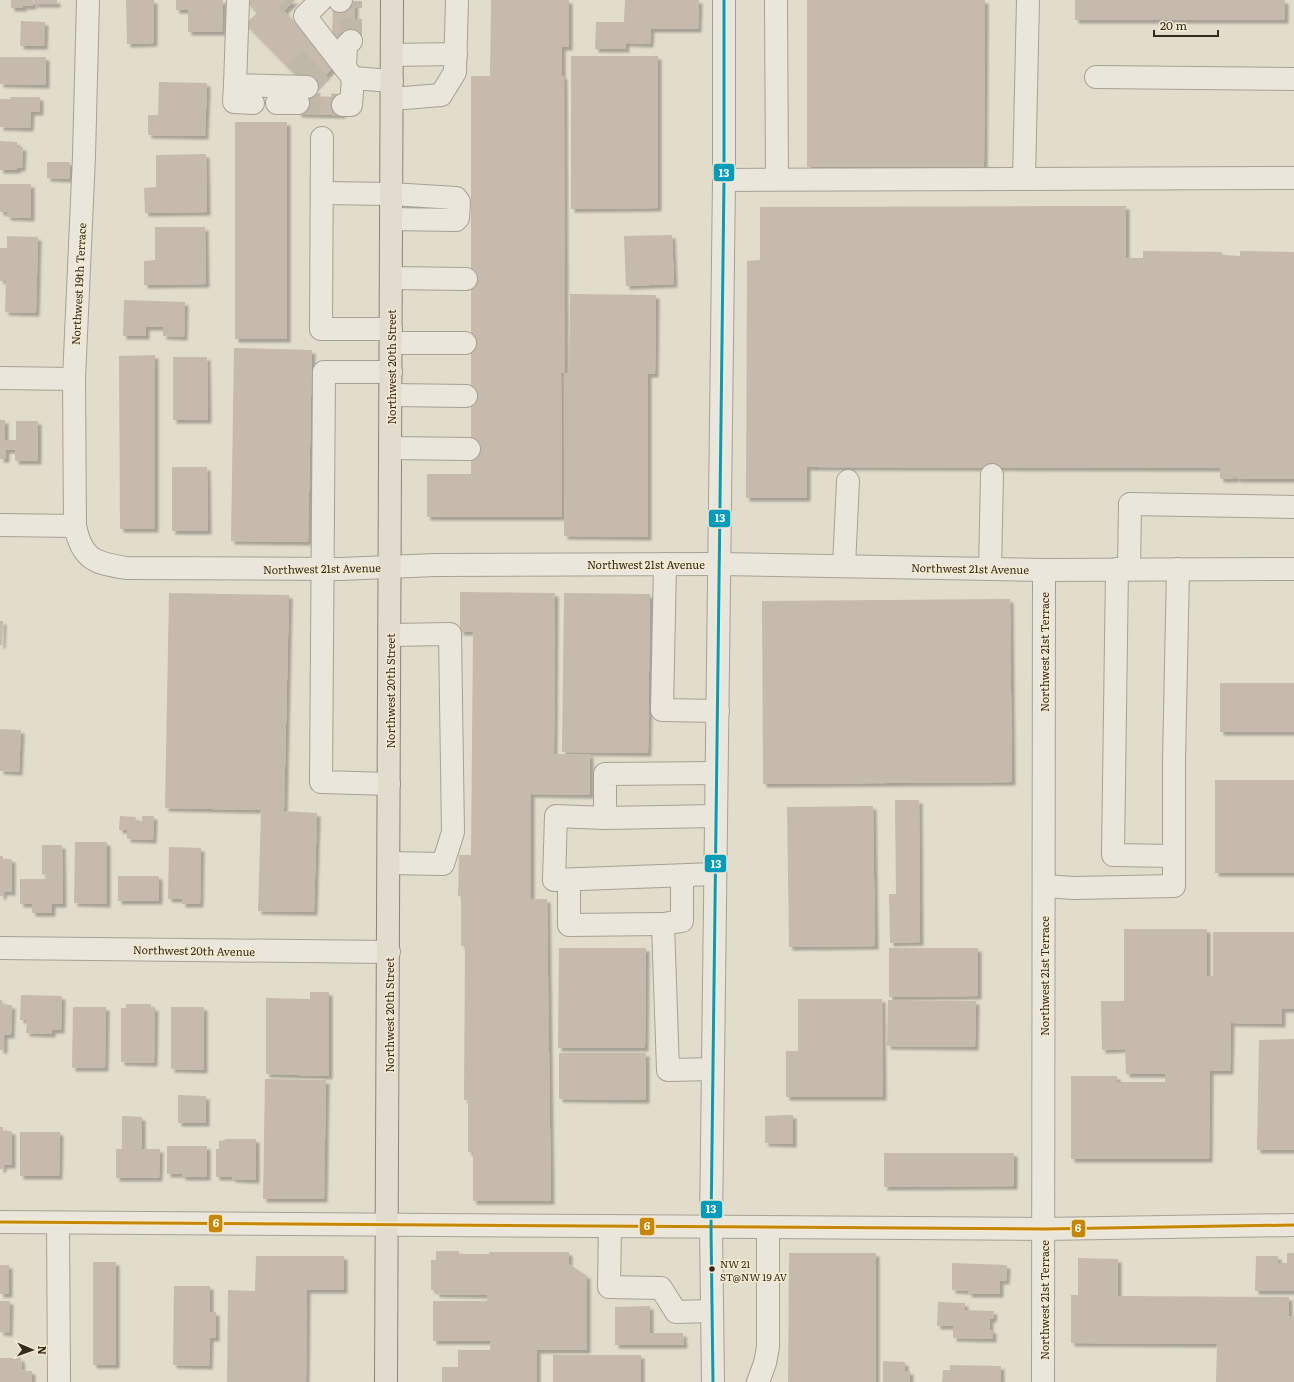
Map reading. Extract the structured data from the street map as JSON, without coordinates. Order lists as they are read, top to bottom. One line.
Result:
{"streets":{"main road":["Northwest 20th Street"],"street":["Northwest 19th Terrace","Northwest 21st Avenue","Northwest 21st Terrace","Northwest 20th Avenue"]},"crossings":[["Northwest 19th Terrace","Northwest 21st Avenue"],["Northwest 20th Street","Northwest 21st Avenue"],["Northwest 20th Street","Northwest 20th Avenue"],["Northwest 21st Avenue","Northwest 21st Terrace"]],"places":["NW 21 ST@NW 19 AV"],"lines":["transit line 13","transit line 6"],"scale_bar":"20 m","north":"right"}
